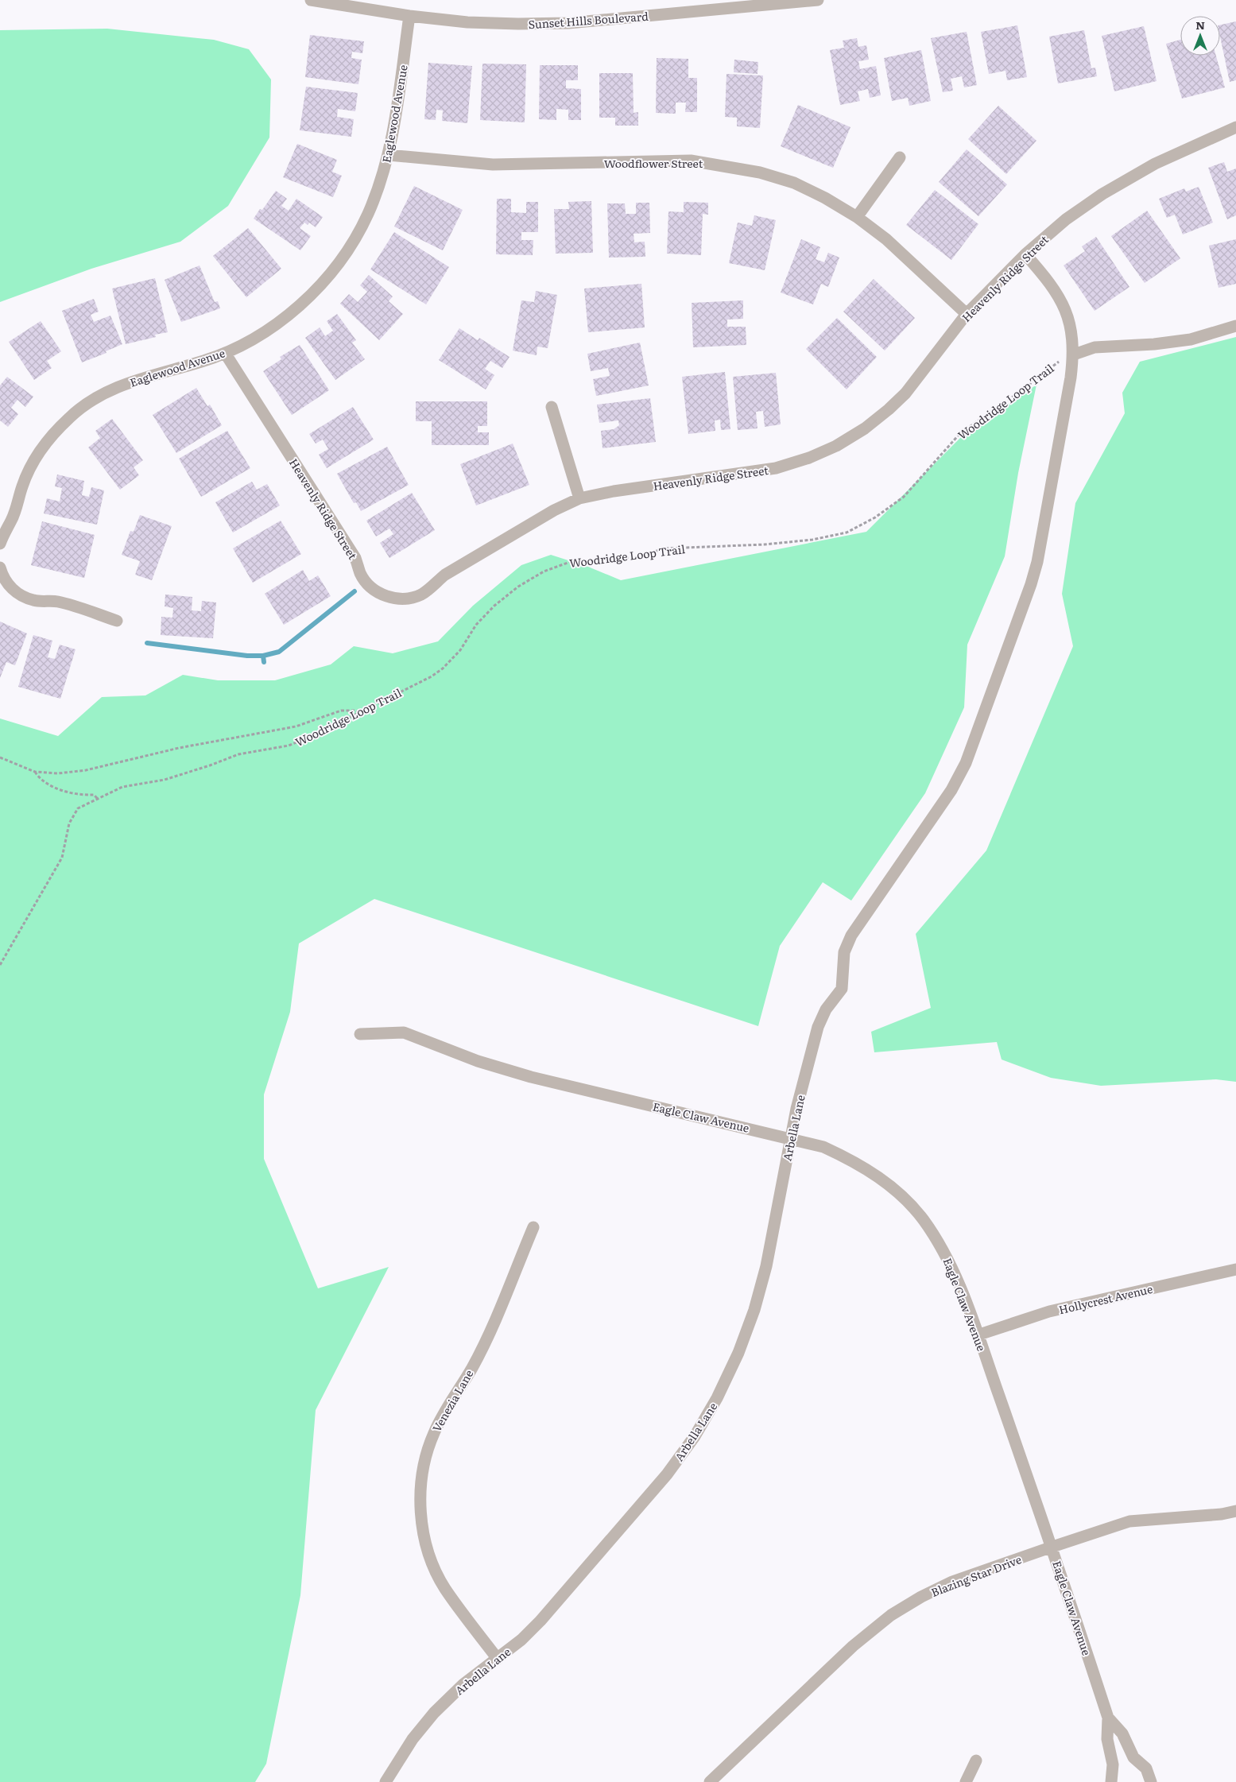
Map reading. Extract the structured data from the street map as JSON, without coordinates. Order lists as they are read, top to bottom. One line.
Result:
{"streets":{"street":["Sunset Hills Boulevard","Eaglewood Avenue","Woodflower Street","Heavenly Ridge Street","Eagle Claw Avenue","Arbella Lane","Hollycrest Avenue","Venezia Lane","Blazing Star Drive"],"path":["Woodridge Loop Trail"]},"crossings":[["Sunset Hills Boulevard","Eaglewood Avenue"],["Eaglewood Avenue","Woodflower Street"],["Eaglewood Avenue","Heavenly Ridge Street"],["Woodflower Street","Heavenly Ridge Street"],["Woodridge Loop Trail","Arbella Lane"],["Eagle Claw Avenue","Arbella Lane"],["Eagle Claw Avenue","Hollycrest Avenue"],["Eagle Claw Avenue","Blazing Star Drive"],["Arbella Lane","Venezia Lane"]],"north":"top"}
